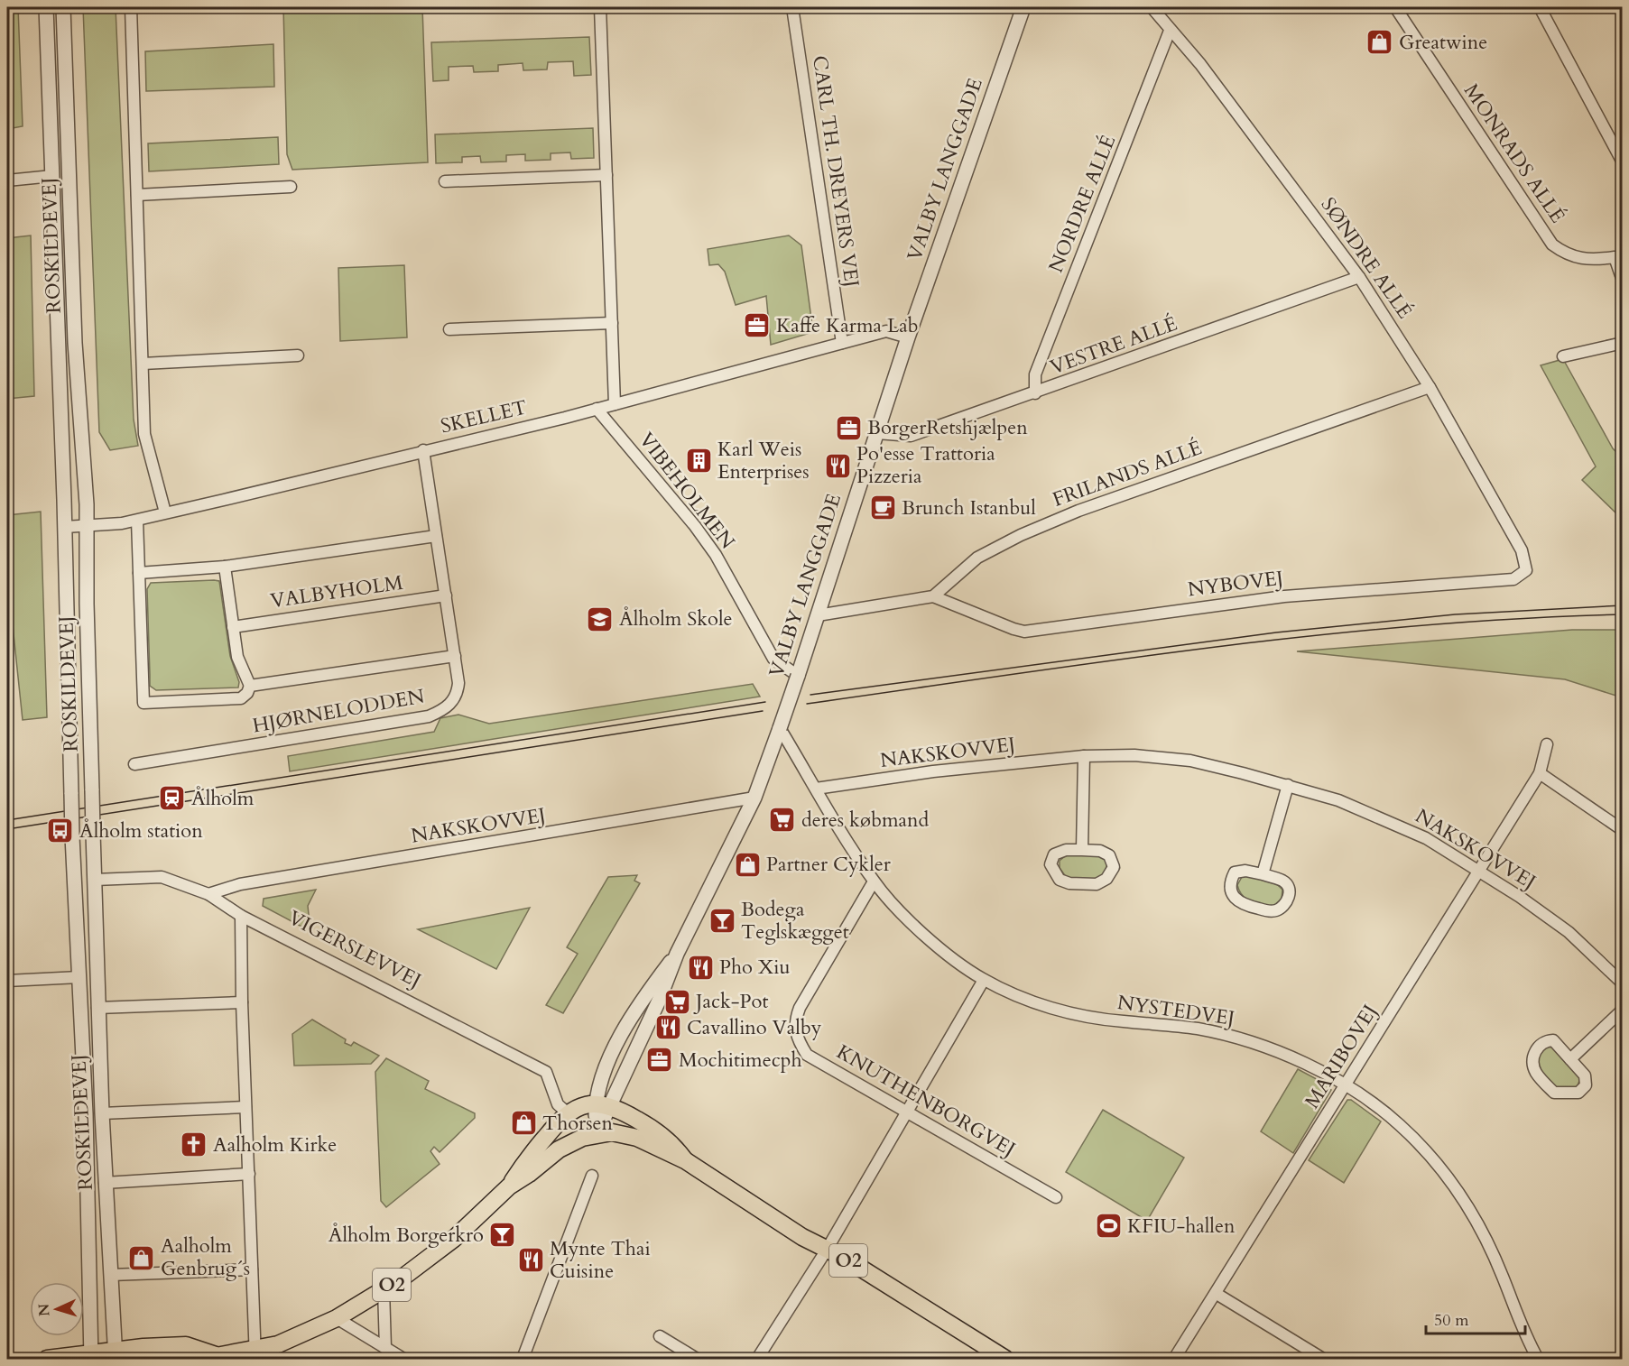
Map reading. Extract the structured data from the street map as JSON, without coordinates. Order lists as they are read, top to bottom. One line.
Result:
{"streets":{"main road":["O2"],"street":["MONRADS ALLÉ","VALBY LANGGADE","CARL TH. DREYERS VEJ","NORDRE ALLÉ","ROSKILDEVEJ","SØNDRE ALLÉ","VESTRE ALLÉ","SKELLET","FRILANDS ALLÉ","VIBEHOLMEN","NYBOVEJ","VALBYHOLM","HJØRNELODDEN","NAKSKOVVEJ","VIGERSLEVVEJ","NYSTEDVEJ","MARIBOVEJ","KNUTHENBORGVEJ"]},"crossings":[["VALBY LANGGADE","VESTRE ALLÉ"],["VALBY LANGGADE","SKELLET"],["VALBY LANGGADE","VIBEHOLMEN"],["VALBY LANGGADE","NAKSKOVVEJ"],["VALBY LANGGADE","NYSTEDVEJ"],["VALBY LANGGADE","O2"],["CARL TH. DREYERS VEJ","SKELLET"],["NORDRE ALLÉ","SØNDRE ALLÉ"],["NORDRE ALLÉ","VESTRE ALLÉ"],["ROSKILDEVEJ","SKELLET"],["ROSKILDEVEJ","VIGERSLEVVEJ"],["ROSKILDEVEJ","O2"],["SØNDRE ALLÉ","VESTRE ALLÉ"],["SØNDRE ALLÉ","FRILANDS ALLÉ"],["SØNDRE ALLÉ","NYBOVEJ"],["SKELLET","VIBEHOLMEN"],["SKELLET","HJØRNELODDEN"],["FRILANDS ALLÉ","NYBOVEJ"],["VALBYHOLM","HJØRNELODDEN"],["NAKSKOVVEJ","VIGERSLEVVEJ"],["NAKSKOVVEJ","NYSTEDVEJ"],["NAKSKOVVEJ","MARIBOVEJ"],["VIGERSLEVVEJ","O2"],["NYSTEDVEJ","MARIBOVEJ"],["NYSTEDVEJ","KNUTHENBORGVEJ"]],"places":{"shop":["Greatwine","Partner Cykler","Thorsen","Aalholm Genbrug´s"],"office":["Kaffe Karma Lab","BorgerRetshjælpen","Mochitimecph"],"building":["Karl Weis Enterprises"],"restaurant":["Po'esse Trattoria Pizzeria","Pho Xiu","Cavallino Valby","Mynte Thai Cuisine"],"cafe":["Brunch Istanbul"],"school or university":["Ålholm Skole"],"station":["Ålholm"],"supermarket":["deres købmand","Jack-Pot"],"bus stop":["Ålholm station"],"bar":["Bodega Teglskægget","Ålholm Borgerkro"],"church":["Aalholm Kirke"],"sports":["KFIU-hallen"]},"scale_bar":"50 m","north":"left"}
